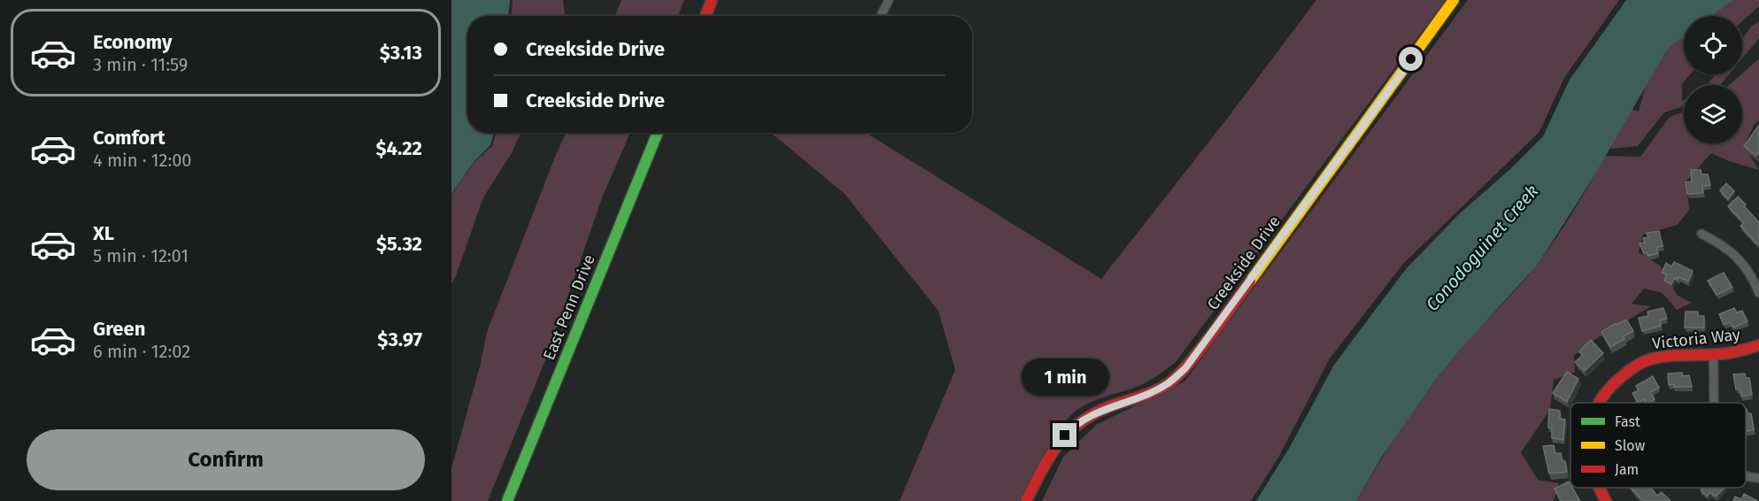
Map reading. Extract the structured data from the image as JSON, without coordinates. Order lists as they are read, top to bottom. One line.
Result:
{"streets":{"street":["Creekside Drive","East Penn Drive","Victoria Way"]},"water":["Conodoguinet Creek"],"legend":["Fast","Slow","Jam"],"page":{"list":[{"name":"Economy","note":"3 min · 11:59","value":"$3.13"},{"name":"Comfort","note":"4 min · 12:00","value":"$4.22"},{"name":"XL","note":"5 min · 12:01","value":"$5.32"},{"name":"Green","note":"6 min · 12:02","value":"$3.97"}],"banner":["Creekside Drive","Creekside Drive"],"bubble":"1 min","buttons":"Confirm"}}
